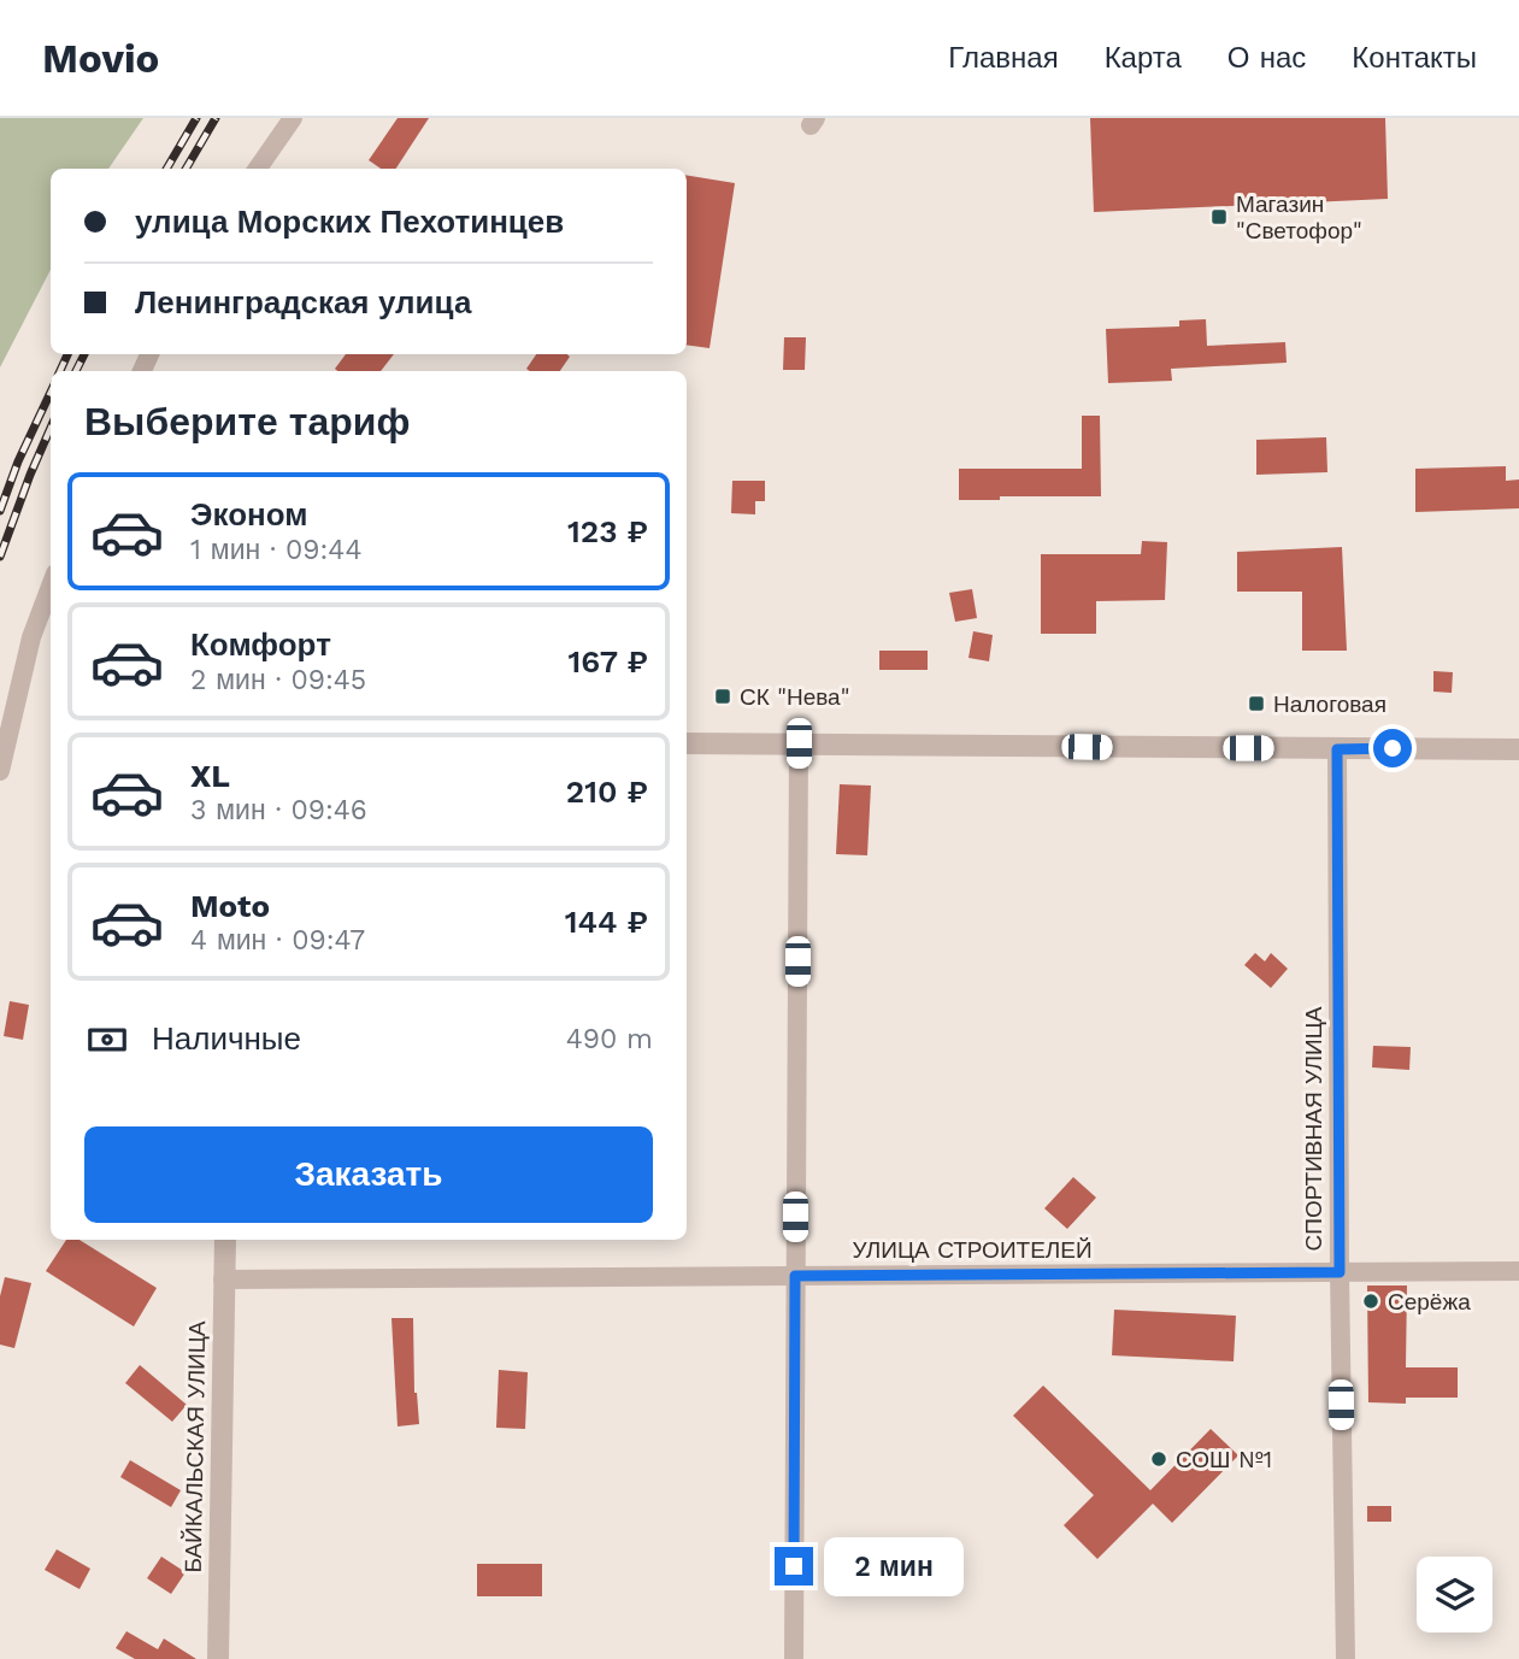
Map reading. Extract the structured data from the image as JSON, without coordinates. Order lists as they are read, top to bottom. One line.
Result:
{"streets":{"street":["СПОРТИВНАЯ УЛИЦА","УЛИЦА СТРОИТЕЛЕЙ","БАЙКАЛЬСКАЯ УЛИЦА"]},"crossings":[["СПОРТИВНАЯ УЛИЦА","УЛИЦА СТРОИТЕЛЕЙ"],["УЛИЦА СТРОИТЕЛЕЙ","БАЙКАЛЬСКАЯ УЛИЦА"]],"places":{"transit":["Магазин \"Светофор\"","СК \"Нева\"","Налоговая"],"other":["Серёжа","СОШ №1"]},"page":{"header":"Movio","nav":["Главная","Карта","О нас","Контакты"],"banner":["улица Морских Пехотинцев","Ленинградская улица"],"heading":"Выберите тариф","list":[{"name":"Эконом","note":"1 мин · 09:44","value":"123 ₽"},{"name":"Комфорт","note":"2 мин · 09:45","value":"167 ₽"},{"name":"XL","note":"3 мин · 09:46","value":"210 ₽"},{"name":"Moto","note":"4 мин · 09:47","value":"144 ₽"}],"pay":["Наличные","490 m"],"buttons":"Заказать","bubble":"2 мин"}}
